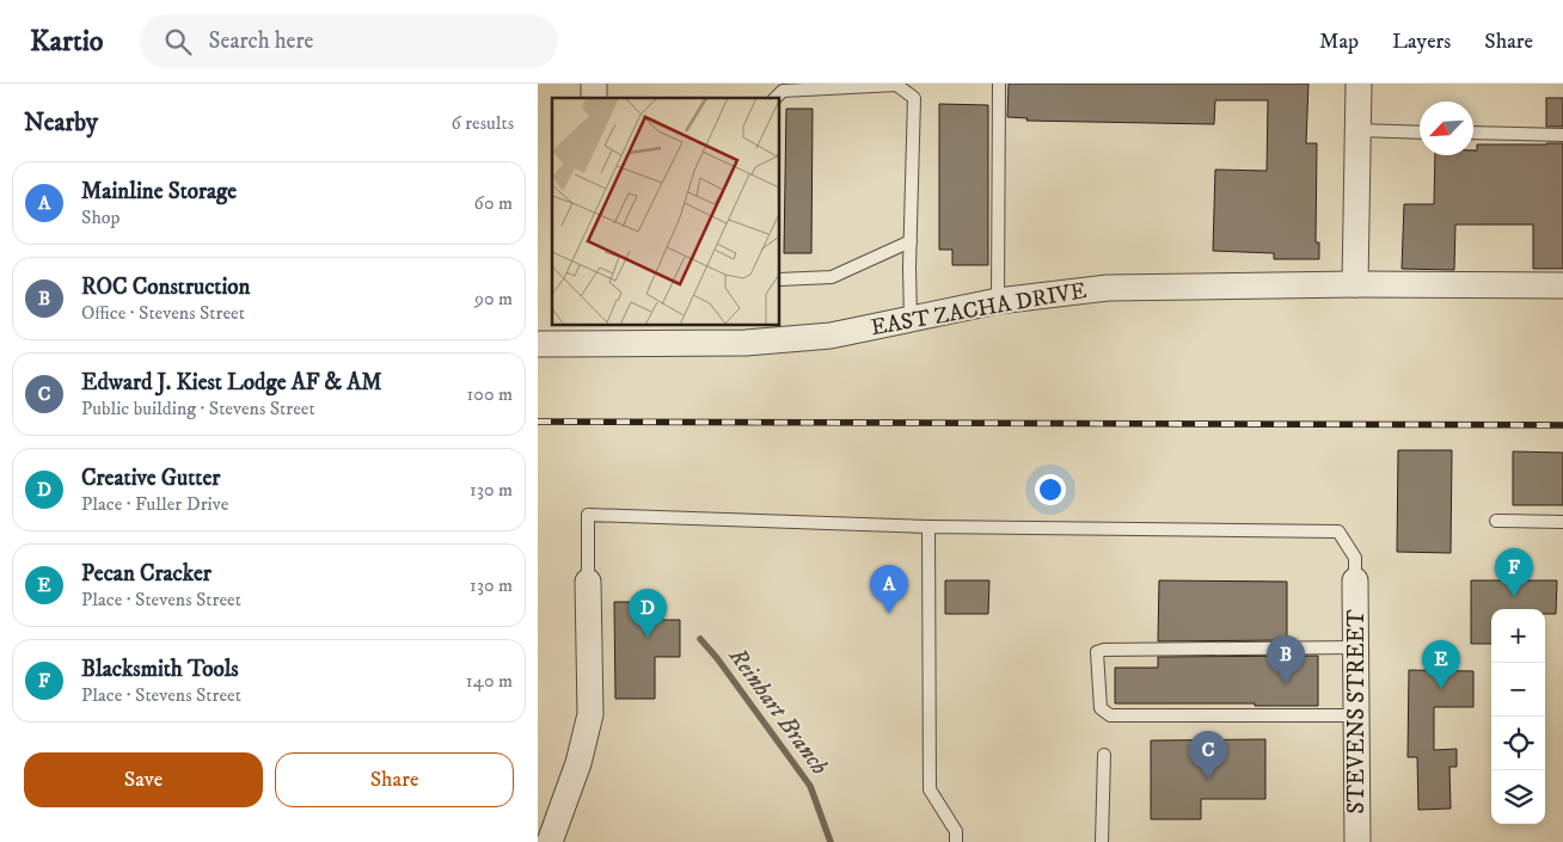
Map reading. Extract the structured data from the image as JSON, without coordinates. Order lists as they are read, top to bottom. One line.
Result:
{"streets":{"street":["EAST ZACHA DRIVE","STEVENS STREET"]},"water":["Reinhart Branch"],"north":"bottom left","page":{"header":"Kartio","search":"Search here","nav":["Map","Layers","Share"],"heading":["Nearby","6 results"],"list":[{"mark":"A","name":"Mainline Storage","note":"Shop","value":"60 m"},{"mark":"B","name":"ROC Construction","note":"Office · Stevens Street","value":"90 m"},{"mark":"C","name":"Edward J. Kiest Lodge AF & AM","note":"Public building · Stevens Street","value":"100 m"},{"mark":"D","name":"Creative Gutter","note":"Place · Fuller Drive","value":"130 m"},{"mark":"E","name":"Pecan Cracker","note":"Place · Stevens Street","value":"130 m"},{"mark":"F","name":"Blacksmith Tools","note":"Place · Stevens Street","value":"140 m"}],"pins":["F","A","D","B","E","C"],"map_buttons":["+","−"],"buttons":["Save","Share"]}}
